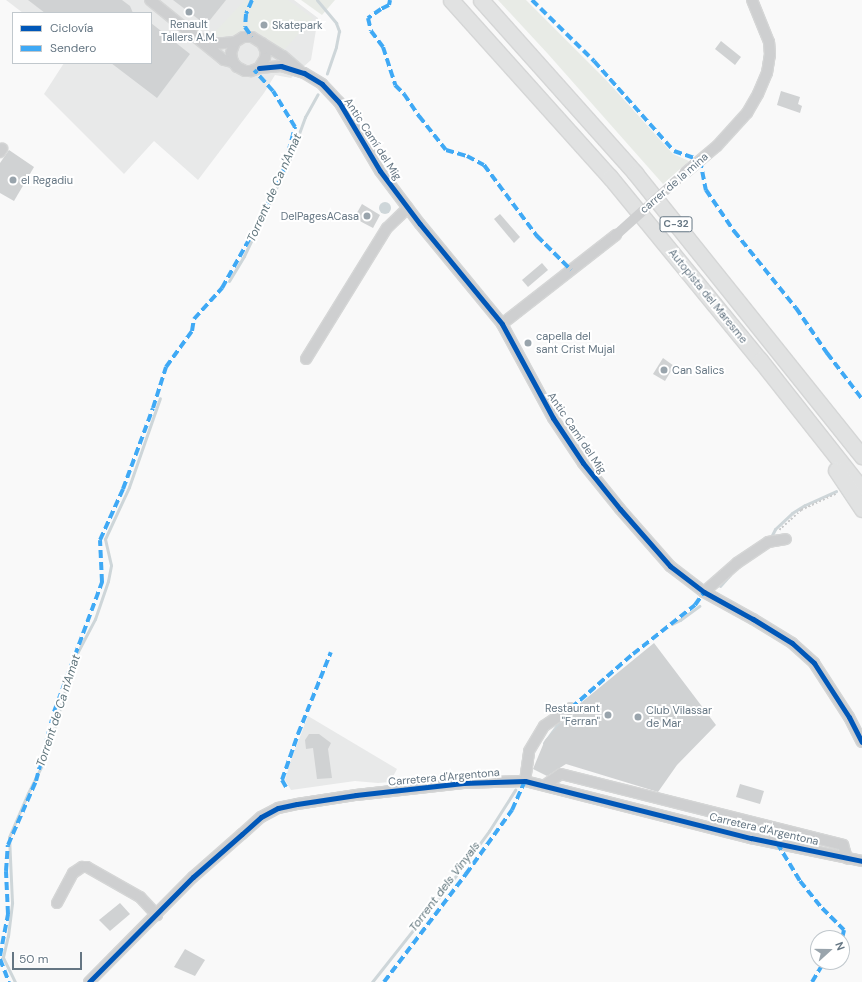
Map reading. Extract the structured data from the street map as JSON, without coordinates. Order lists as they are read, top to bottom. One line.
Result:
{"streets":{"highway":["C-32","Autopista del Maresme"],"street":["Antic Camí del Mig","carrer de la mina","Carretera d'Argentona"]},"crossings":[["Antic Camí del Mig","carrer de la mina"]],"water":["Torrent de Ca n'Amat","Torrent dels Vinyals"],"places":["Renault Tallers A.M.","Skatepark","el Regadiu","DelPagesACasa","capella del sant Crist Mujal","Can Salics","Restaurant \"Ferran\"","Club Vilassar de Mar"],"legend":["Ciclovía","Sendero"],"scale_bar":"50 m","north":"right"}
